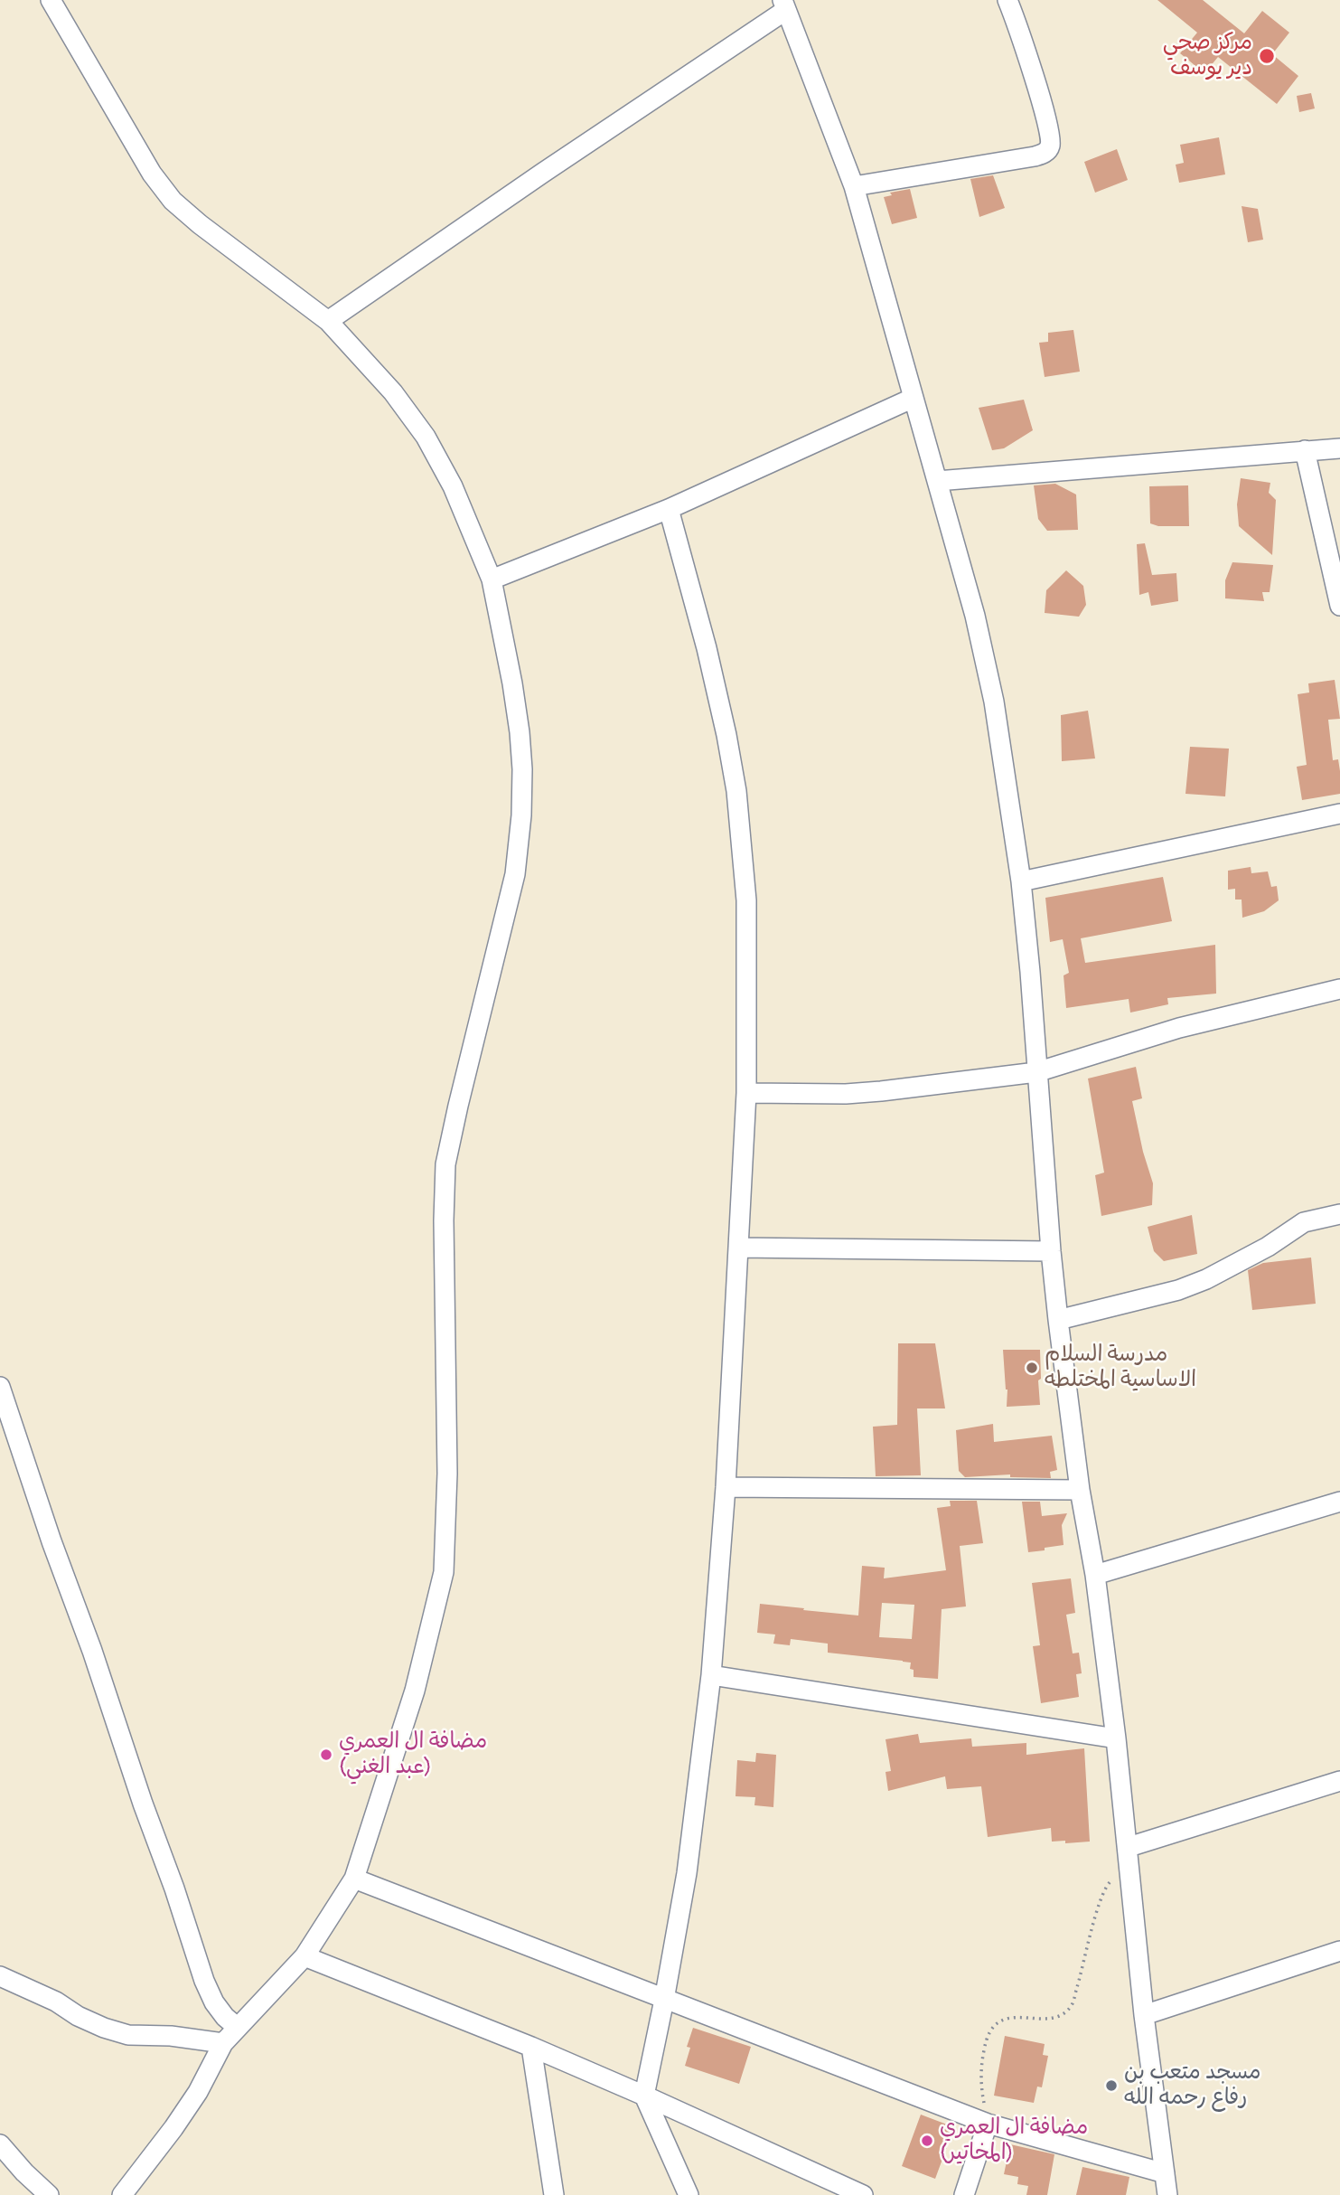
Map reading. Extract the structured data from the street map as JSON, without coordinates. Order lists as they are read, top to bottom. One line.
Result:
{"places":["مركز صحي دير يوسف","مدرسة السلام الاساسية المختلطه","مضافة ال العمري (عبد الغني)","مسجد متعب بن رفاع رحمه الله","مضافة ال العمري (المخاتير)"]}
